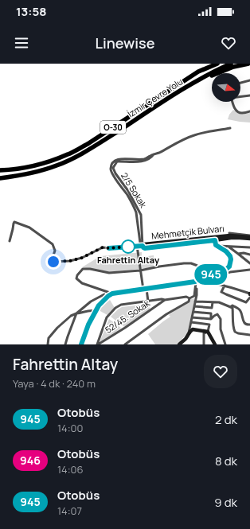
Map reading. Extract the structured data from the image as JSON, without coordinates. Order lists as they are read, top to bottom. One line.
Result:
{"streets":{"highway":["İzmir Çevre Yolu","O-30"],"street":["2/5 Sokak","Mehmetçik Bulvarı","52/45. Sokak"]},"crossings":[["2/5 Sokak","Mehmetçik Bulvarı"]],"places":["Fahrettin Altay"],"lines":["bus line 945"],"north":"right","page":{"status":"13:58","header":"Linewise","on_map":"945","heading":["Fahrettin Altay","Yaya · 4 dk · 240 m"],"list":[{"mark":"945","name":"Otobüs","note":"14:00","value":"2 dk"},{"mark":"946","name":"Otobüs","note":"14:06","value":"8 dk"},{"mark":"945","name":"Otobüs","note":"14:07","value":"9 dk"}]}}
